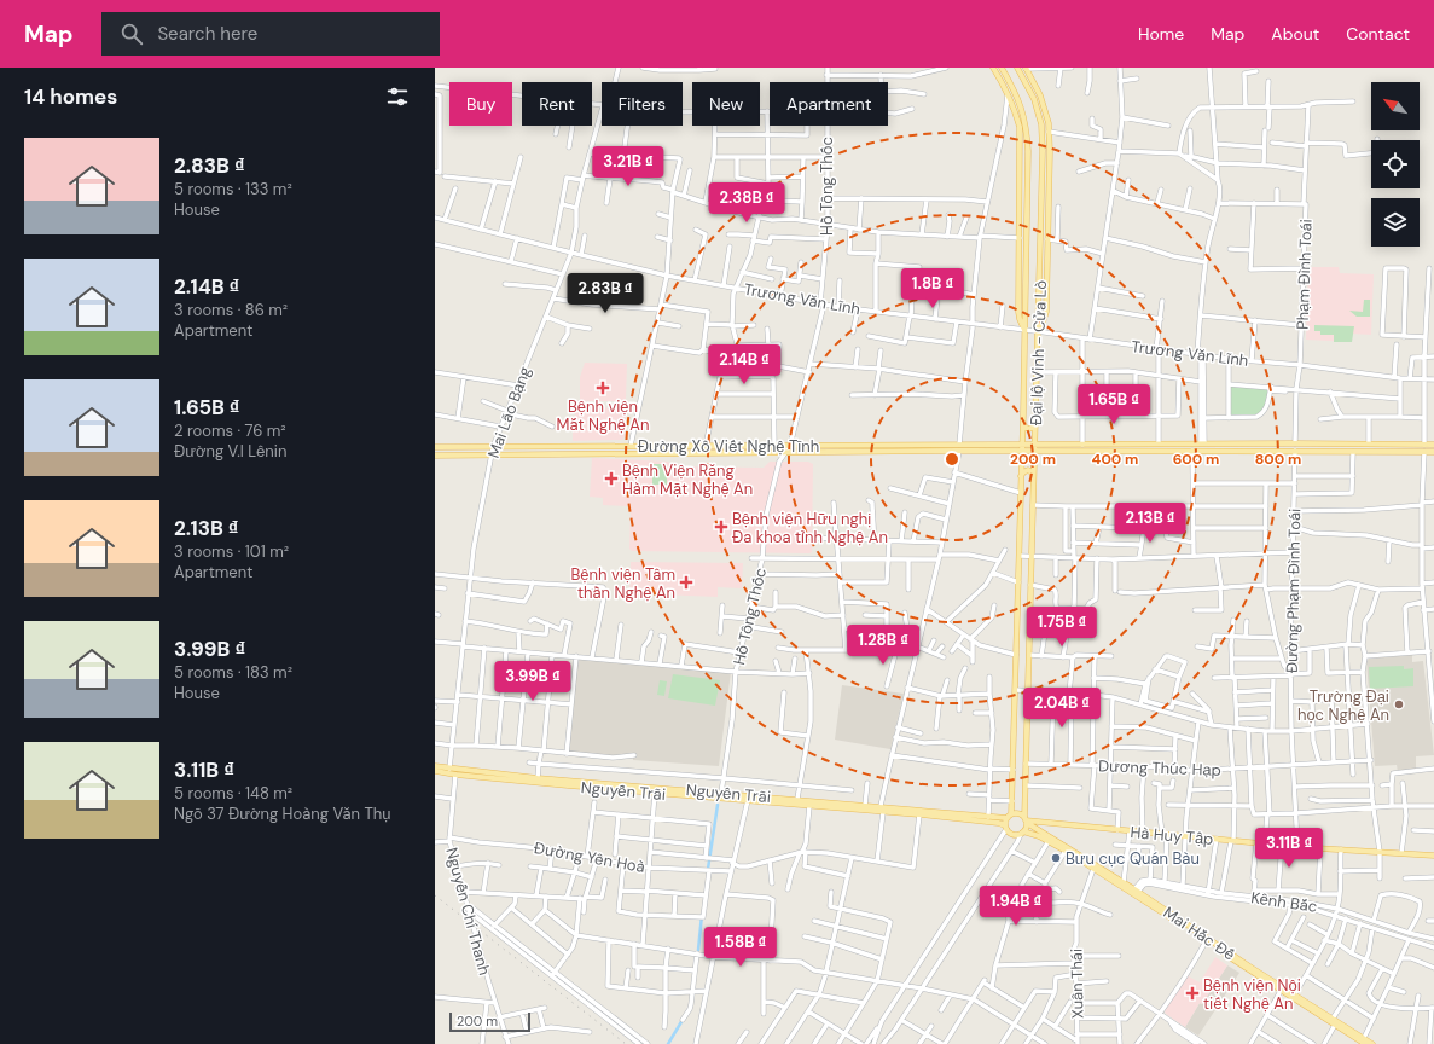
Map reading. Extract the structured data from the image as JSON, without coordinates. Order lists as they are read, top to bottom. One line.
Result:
{"streets":{"main road":["Đại lộ Vinh - Cửa Lò","Đường Xô Viết Nghệ Tĩnh","Nguyễn Trãi","Nguyên Trãi","Hà Huy Tập","Mai Hắc Đế"],"street":["Hồ Tông Thốc","Phạm Đình Toái","Trương Văn Lĩnh","Mai Lão Bạng","Đường Phạm Đình Toái","Dương Thúc Hạp","Đường Yên Hoà","Kênh Bắc","Nguyễn Chí Thanh","Xuân Thái"]},"crossings":[["Hồ Tông Thốc","Trương Văn Lĩnh"],["Hồ Tông Thốc","Đường Xô Viết Nghệ Tĩnh"],["Hồ Tông Thốc","Nguyễn Trãi"],["Hồ Tông Thốc","Nguyên Trãi"],["Phạm Đình Toái","Trương Văn Lĩnh"],["Phạm Đình Toái","Đường Xô Viết Nghệ Tĩnh"],["Trương Văn Lĩnh","Đại lộ Vinh - Cửa Lò"],["Trương Văn Lĩnh","Mai Lão Bạng"],["Đại lộ Vinh - Cửa Lò","Đường Xô Viết Nghệ Tĩnh"],["Đại lộ Vinh - Cửa Lò","Dương Thúc Hạp"],["Đại lộ Vinh - Cửa Lò","Nguyên Trãi"],["Đại lộ Vinh - Cửa Lò","Hà Huy Tập"],["Đại lộ Vinh - Cửa Lò","Mai Hắc Đế"],["Mai Lão Bạng","Đường Xô Viết Nghệ Tĩnh"],["Mai Lão Bạng","Nguyên Trãi"],["Đường Xô Viết Nghệ Tĩnh","Đường Phạm Đình Toái"],["Đường Phạm Đình Toái","Dương Thúc Hạp"],["Đường Phạm Đình Toái","Hà Huy Tập"],["Nguyễn Trãi","Nguyên Trãi"],["Nguyễn Trãi","Nguyễn Chí Thanh"],["Nguyên Trãi","Hà Huy Tập"],["Nguyên Trãi","Mai Hắc Đế"],["Hà Huy Tập","Mai Hắc Đế"],["Đường Yên Hoà","Nguyễn Chí Thanh"],["Mai Hắc Đế","Xuân Thái"]],"places":{"health":["Bệnh viện Mắt Nghệ An","Bệnh Viện Răng Hàm Mặt Nghệ An","Bệnh viện Hữu nghị Đa khoa tỉnh Nghệ An","Bệnh viện Tâm thần Nghệ An","Bệnh viện Nội tiết Nghệ An"],"other":["Trường Đại học Nghệ An","Bưu cục Quán Bàu"]},"scale_bar":"200 m","north":"top left","page":{"header":"Map","search":"Search here","nav":["Home","Map","About","Contact"],"heading":"14 homes","chip":["Buy","Rent","Filters","New","Apartment"],"list":[{"name":"2.83B ₫","note":"5 rooms · 133 m² · House"},{"name":"2.14B ₫","note":"3 rooms · 86 m² · Apartment"},{"name":"1.65B ₫","note":"2 rooms · 76 m² · Đường V.I Lênin"},{"name":"2.13B ₫","note":"3 rooms · 101 m² · Apartment"},{"name":"3.99B ₫","note":"5 rooms · 183 m² · House"},{"name":"3.11B ₫","note":"5 rooms · 148 m² · Ngõ 37 Đường Hoàng Văn Thụ"}],"price":["3.21B ₫","2.38B ₫","1.8B ₫","2.83B ₫","2.14B ₫","1.65B ₫","2.13B ₫","1.75B ₫","1.28B ₫","3.99B ₫","2.04B ₫","3.11B ₫","1.94B ₫","1.58B ₫"],"scale":"200 m"},"rings":["200 m","400 m","600 m","800 m"]}
